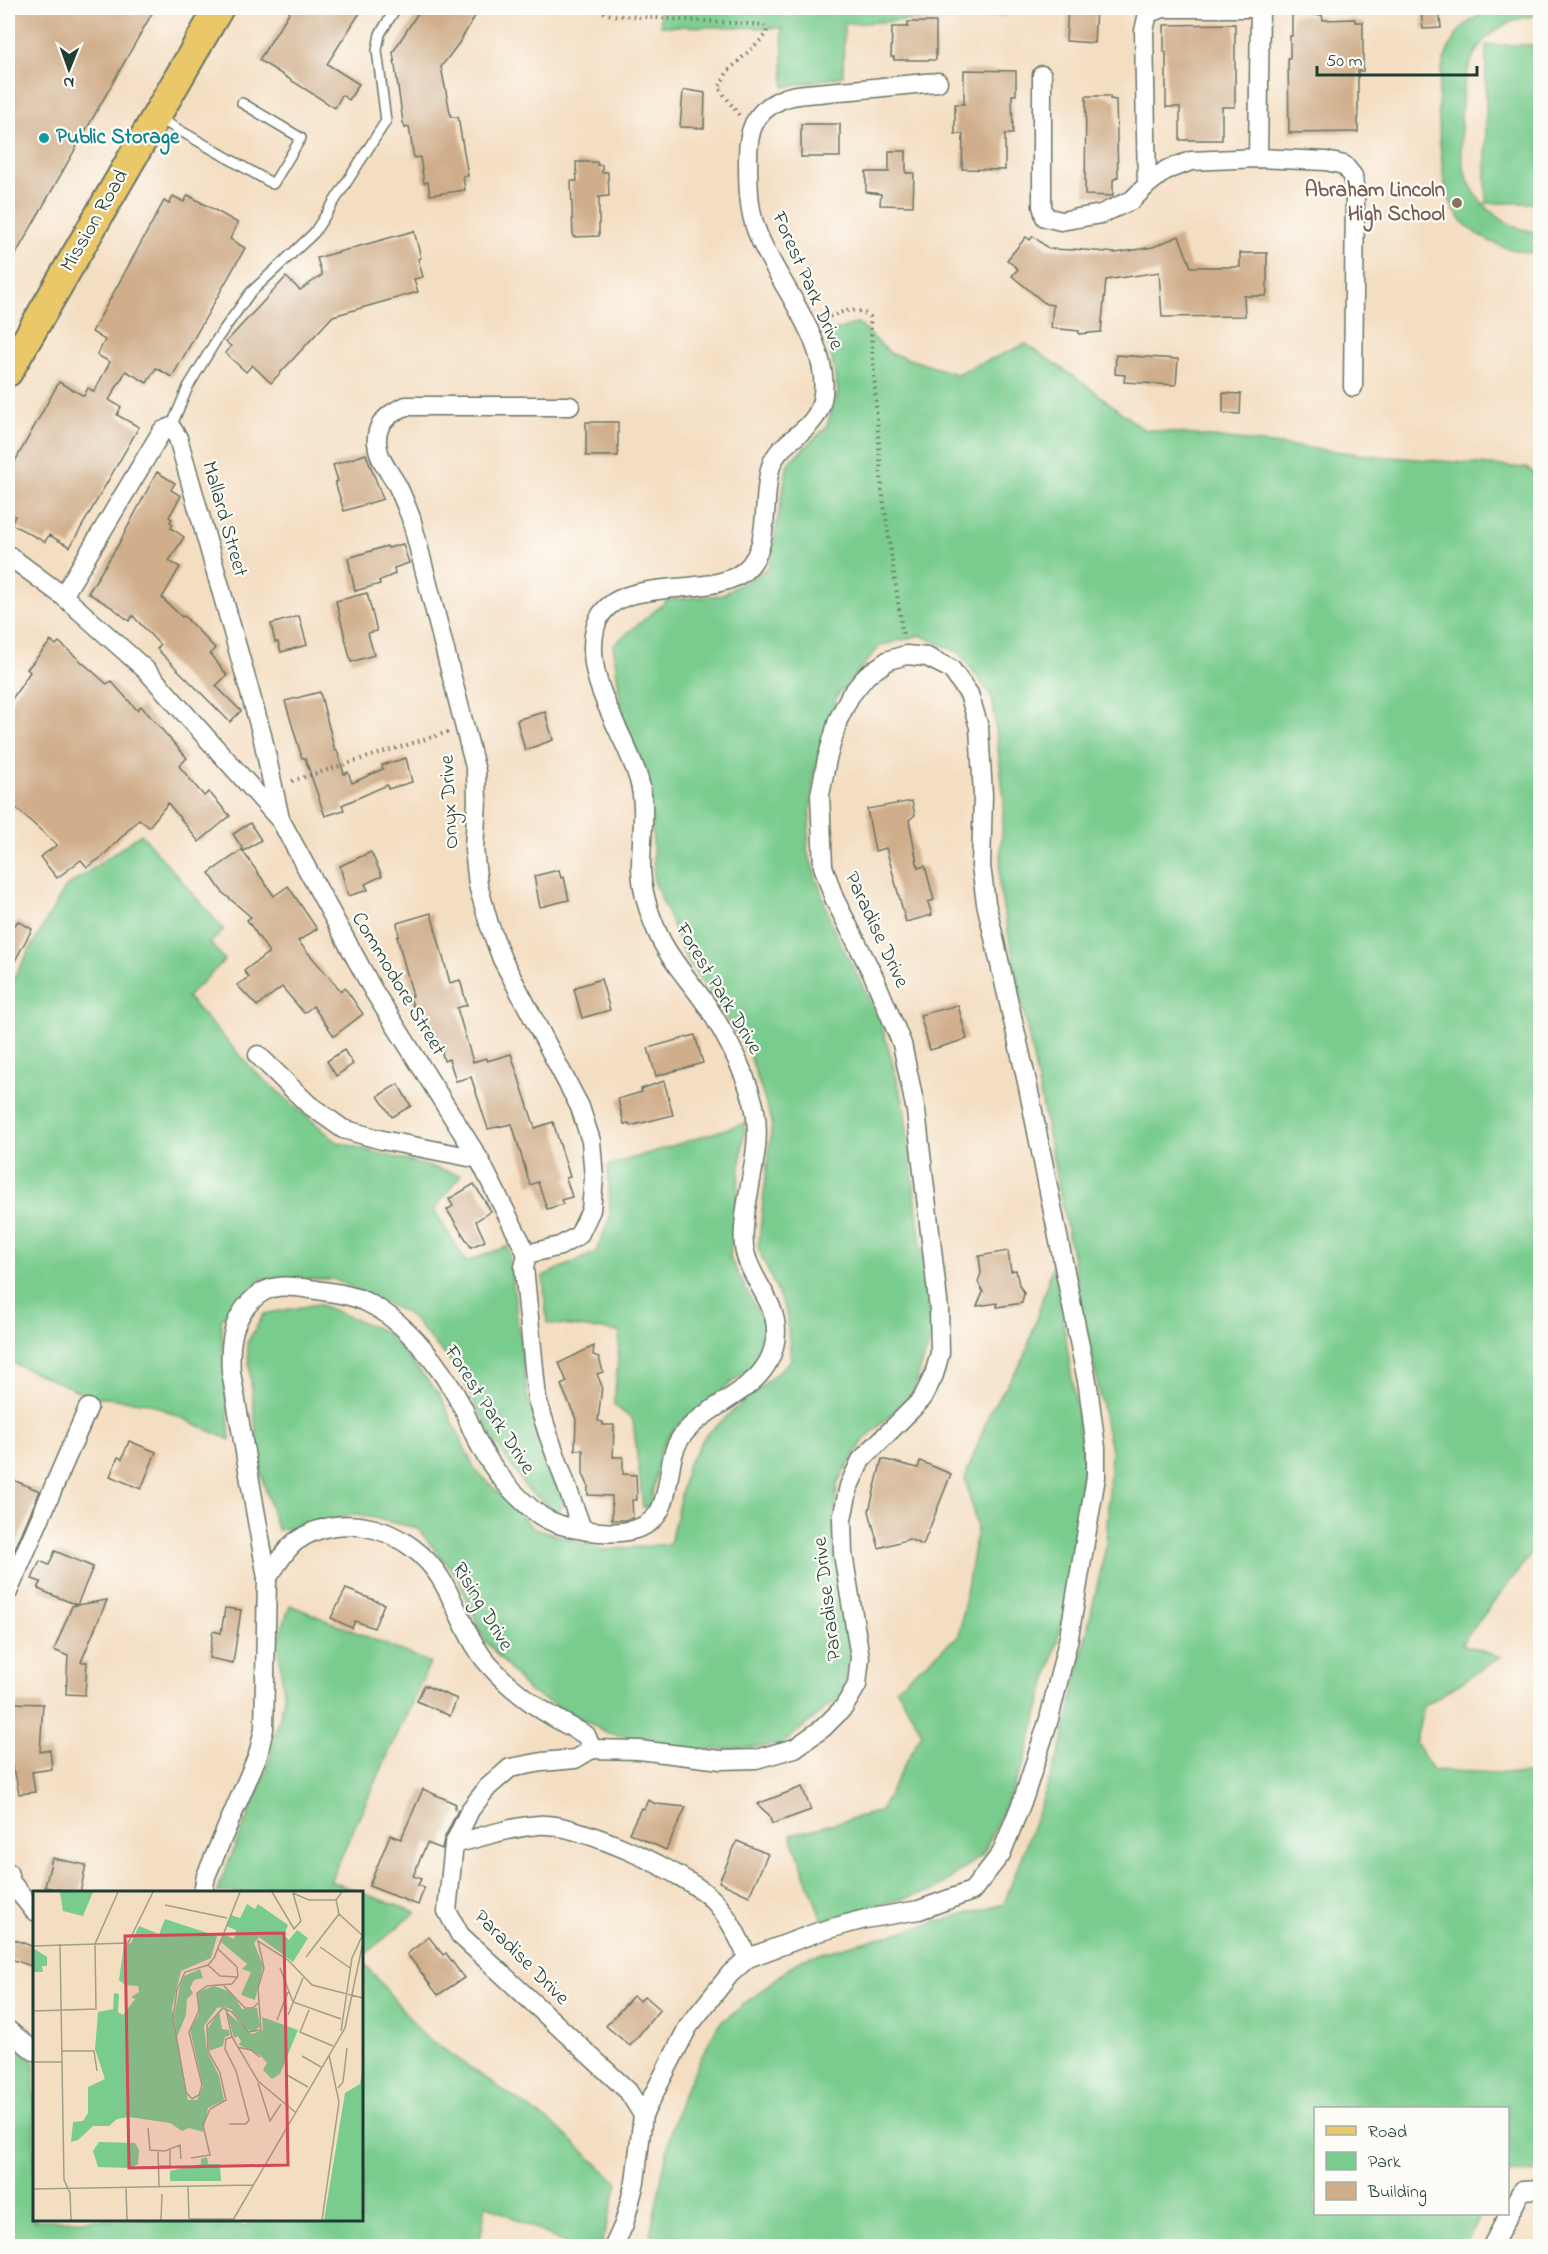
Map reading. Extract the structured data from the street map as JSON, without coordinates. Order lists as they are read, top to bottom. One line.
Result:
{"streets":{"main road":["Mission Road"],"street":["Forest Park Drive","Mallard Street","Onyx Drive","Paradise Drive","Commodore Street","Rising Drive"]},"crossings":[["Forest Park Drive","Commodore Street"],["Forest Park Drive","Rising Drive"],["Mallard Street","Commodore Street"],["Onyx Drive","Commodore Street"],["Paradise Drive","Rising Drive"]],"places":["Public Storage","Abraham Lincoln High School"],"legend":["Road","Park","Building"],"scale_bar":"50 m","north":"bottom"}
